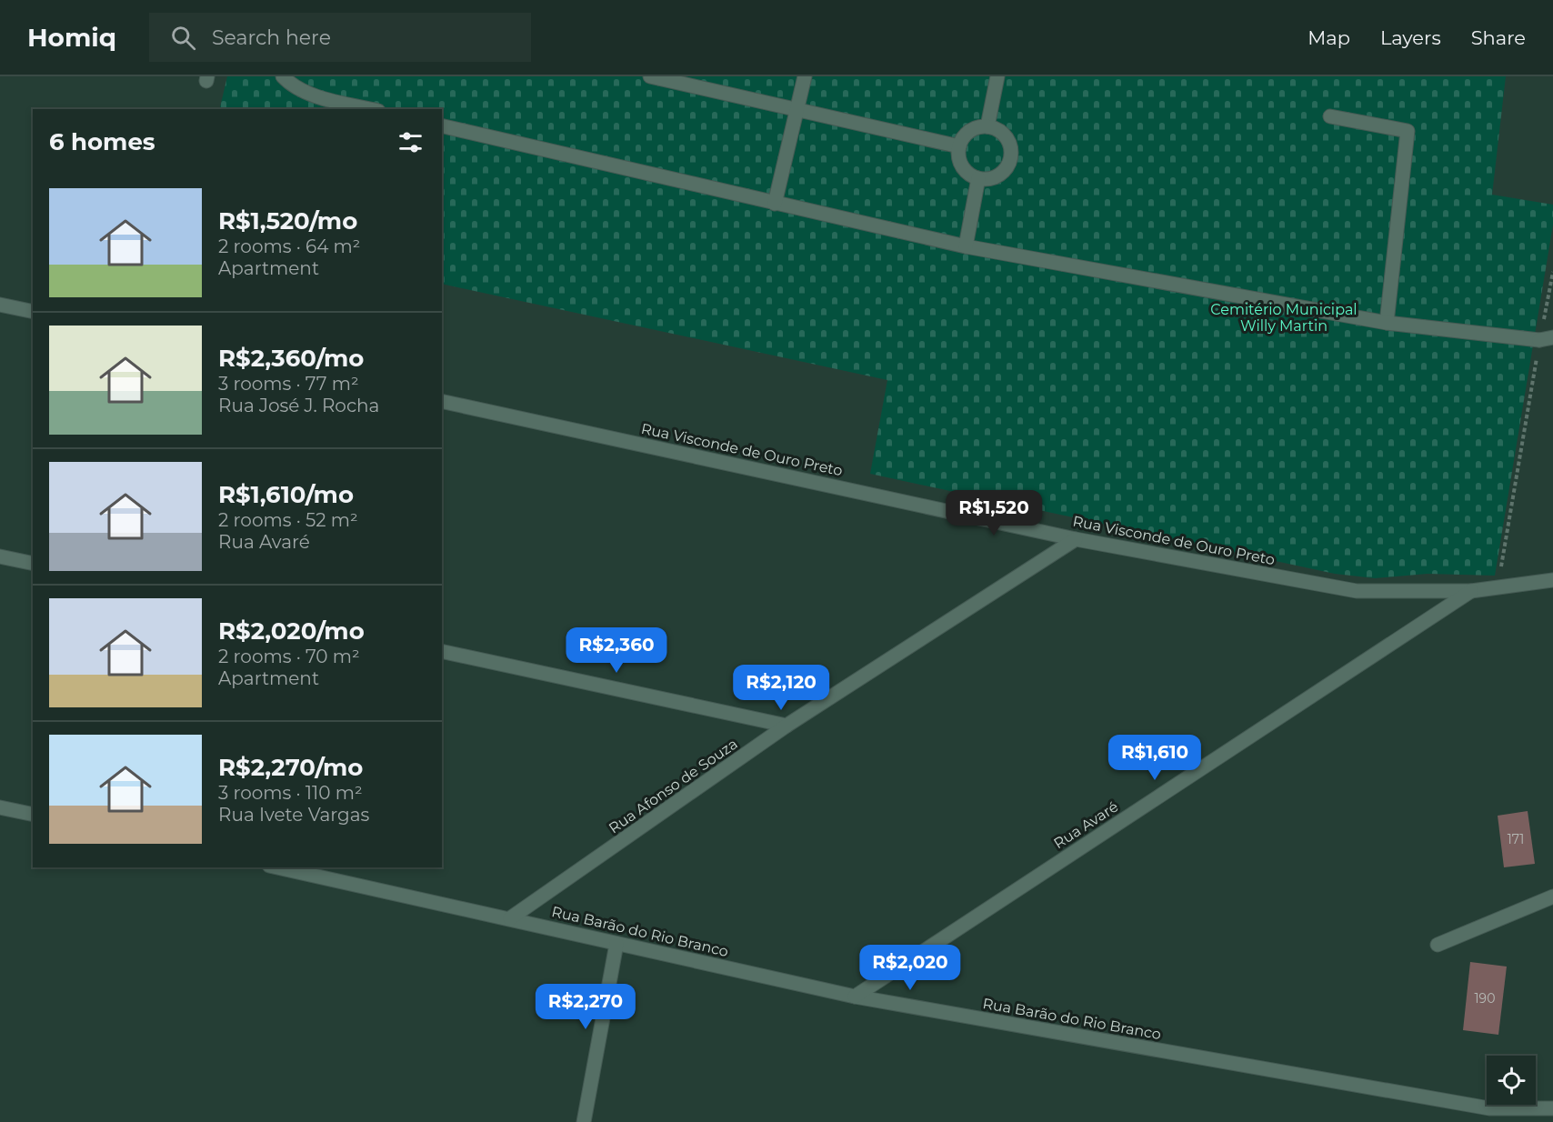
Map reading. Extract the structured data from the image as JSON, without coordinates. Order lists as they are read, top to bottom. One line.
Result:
{"streets":{"street":["Rua Visconde de Ouro Preto","Rua Afonso de Souza","Rua Avaré","Rua Barão do Rio Branco"]},"crossings":[["Rua Visconde de Ouro Preto","Rua Afonso de Souza"],["Rua Visconde de Ouro Preto","Rua Avaré"],["Rua Afonso de Souza","Rua Barão do Rio Branco"],["Rua Avaré","Rua Barão do Rio Branco"]],"parks":["Cemitério Municipal Willy Martin"],"house_numbers":["171","190"],"page":{"header":"Homiq","search":"Search here","nav":["Map","Layers","Share"],"heading":"6 homes","list":[{"name":"R$1,520/mo","note":"2 rooms · 64 m² · Apartment"},{"name":"R$2,360/mo","note":"3 rooms · 77 m² · Rua José J. Rocha"},{"name":"R$1,610/mo","note":"2 rooms · 52 m² · Rua Avaré"},{"name":"R$2,020/mo","note":"2 rooms · 70 m² · Apartment"},{"name":"R$2,270/mo","note":"3 rooms · 110 m² · Rua Ivete Vargas"}],"price":["R$1,520","R$2,360","R$2,120","R$1,610","R$2,020","R$2,270"]}}
